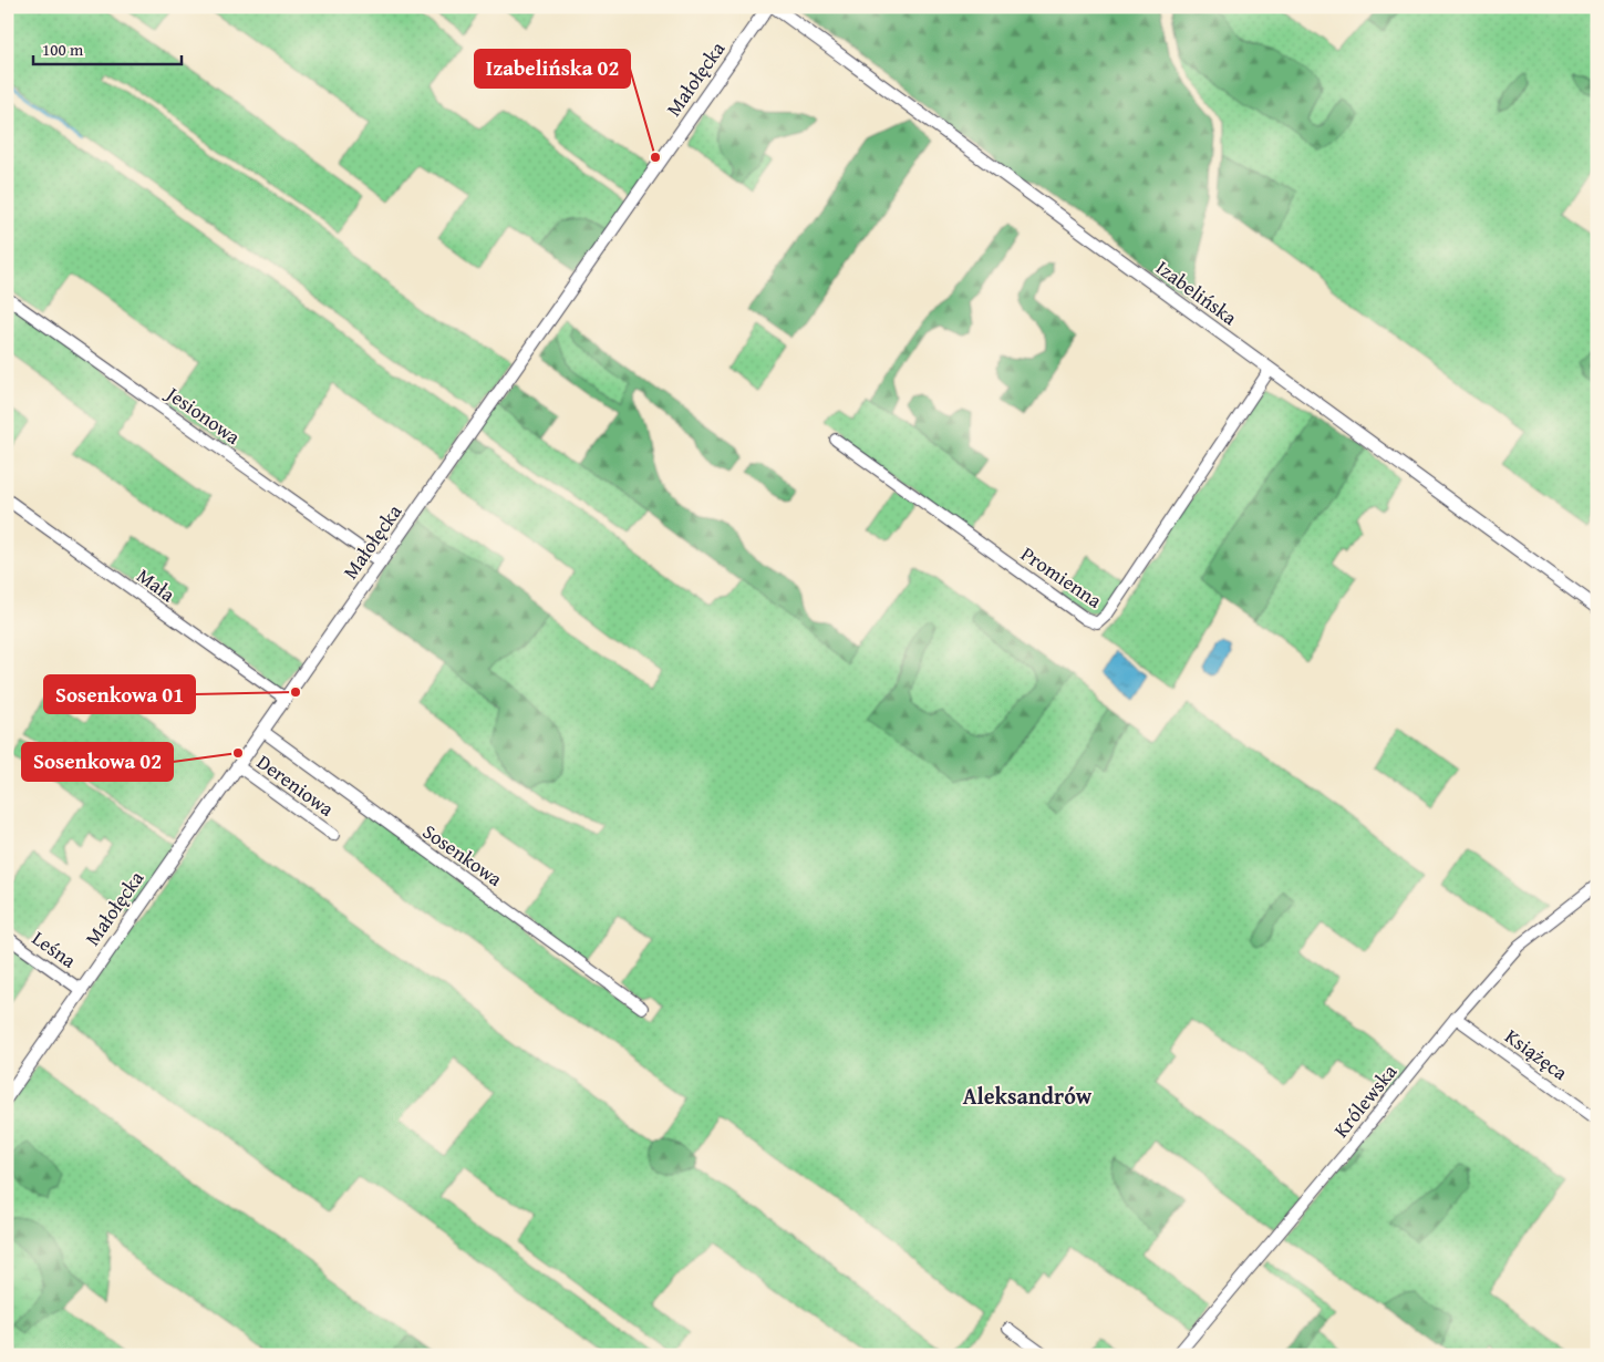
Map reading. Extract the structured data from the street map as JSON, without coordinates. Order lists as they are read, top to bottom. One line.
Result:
{"streets":{"street":["Małołęcka","Izabelińska","Jesionowa","Promienna","Mała","Dereniowa","Sosenkowa","Leśna","Książęca","Królewska"]},"crossings":[["Małołęcka","Jesionowa"],["Małołęcka","Mała"],["Małołęcka","Dereniowa"],["Małołęcka","Sosenkowa"],["Małołęcka","Leśna"],["Izabelińska","Promienna"],["Książęca","Królewska"]],"districts":["Aleksandrów"],"places":["Izabelińska 02","Sosenkowa 01","Sosenkowa 02"],"scale_bar":"100 m"}
